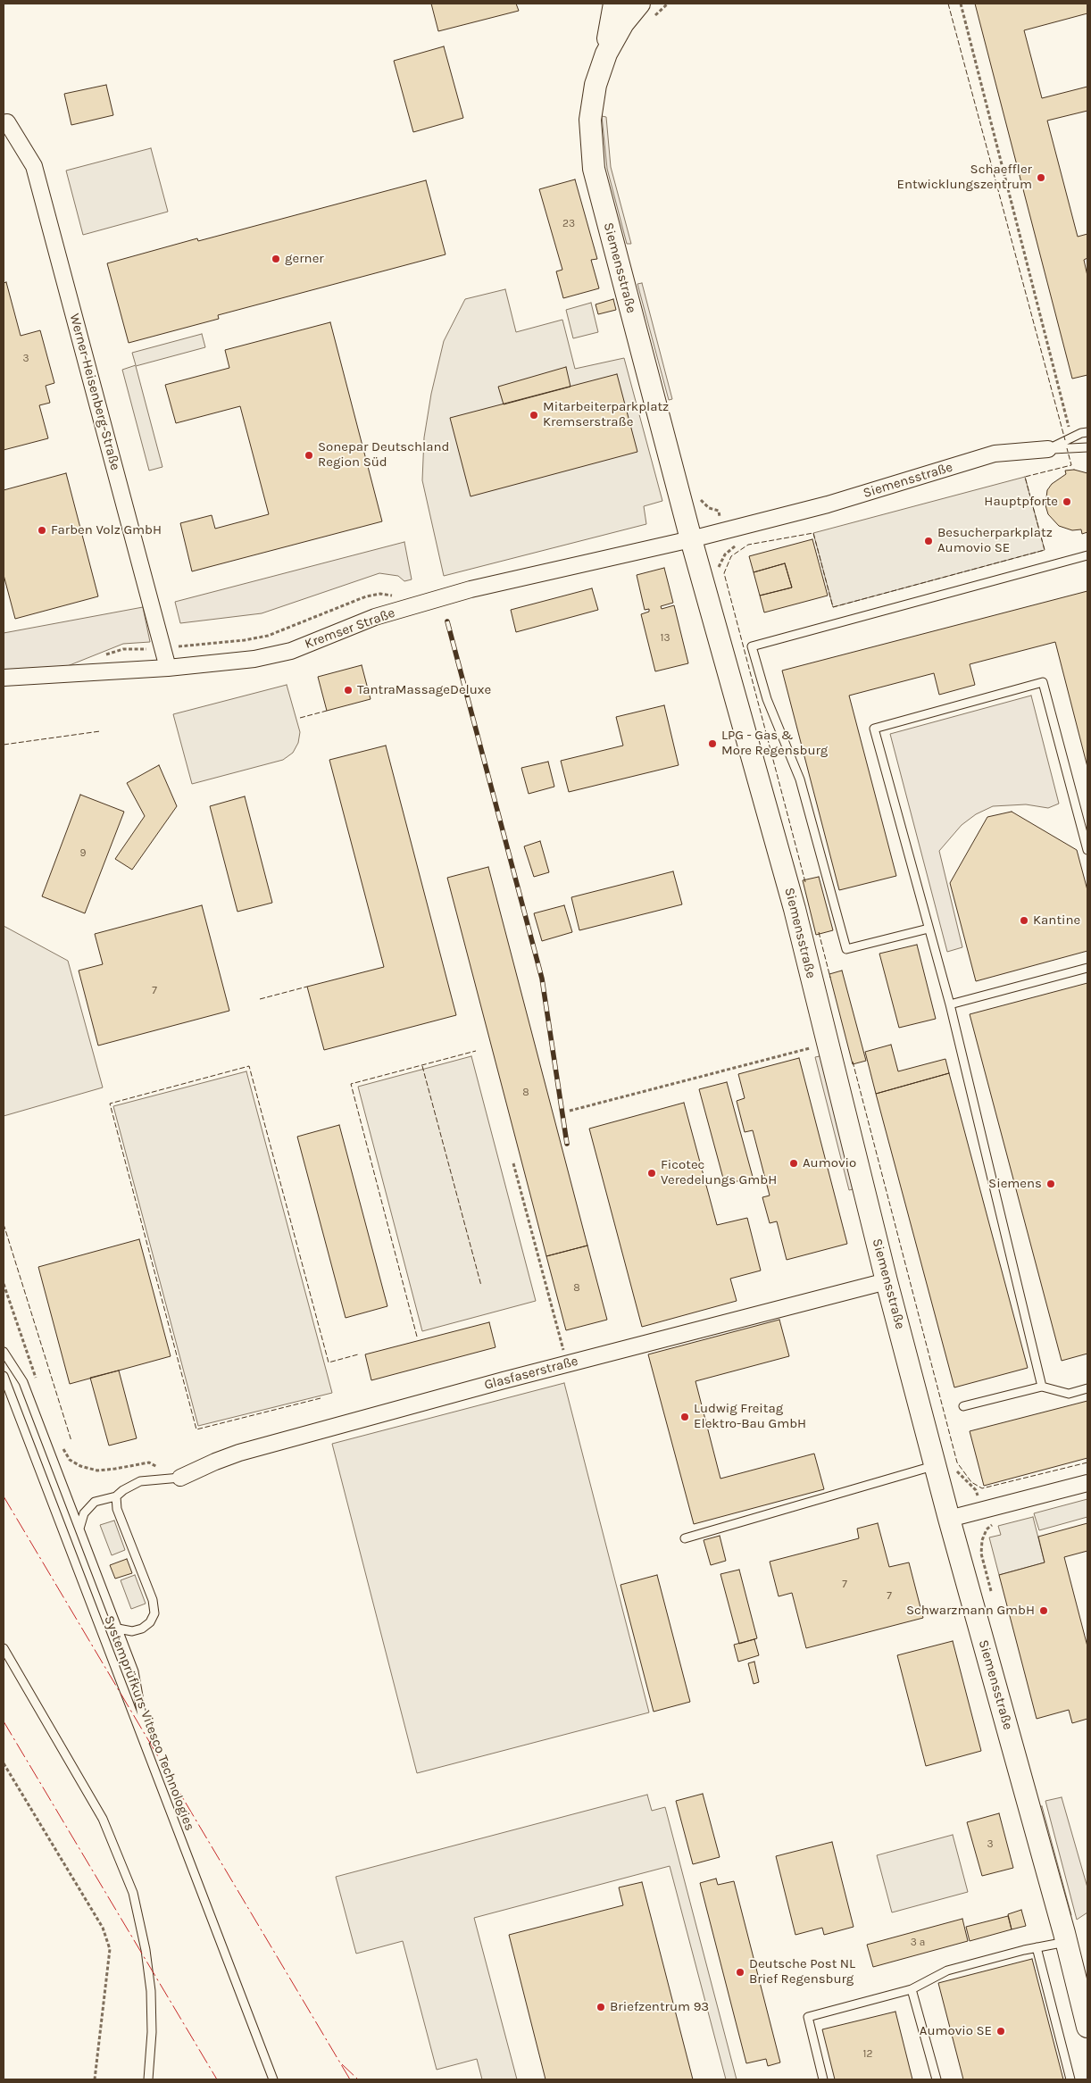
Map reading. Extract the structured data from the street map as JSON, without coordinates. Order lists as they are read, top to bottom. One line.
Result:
{"streets":{"street":["Siemensstraße","Werner-Heisenberg-Straße","Kremser Straße","Glasfaserstraße"],"lane":["Systemprüfkurs Vitesco Technologies"]},"crossings":[["Siemensstraße","Kremser Straße"],["Siemensstraße","Glasfaserstraße"],["Werner-Heisenberg-Straße","Kremser Straße"]],"places":["Schaeffler Entwicklungszentrum","gerner","Mitarbeiterparkplatz Kremserstraße","Sonepar Deutschland Region Süd","Hauptpforte","Farben Volz GmbH","Besucherparkplatz Aumovio SE","TantraMassageDeluxe","LPG - Gas & More Regensburg","Kantine","Aumovio","Ficotec Veredelungs GmbH","Siemens","Ludwig Freitag Elektro-Bau GmbH","Schwarzmann GmbH","Deutsche Post NL Brief Regensburg","Briefzentrum 93","Aumovio SE"],"house_numbers":["23","3","13","9","7","8","8","7","7","3","3 a","12"]}
